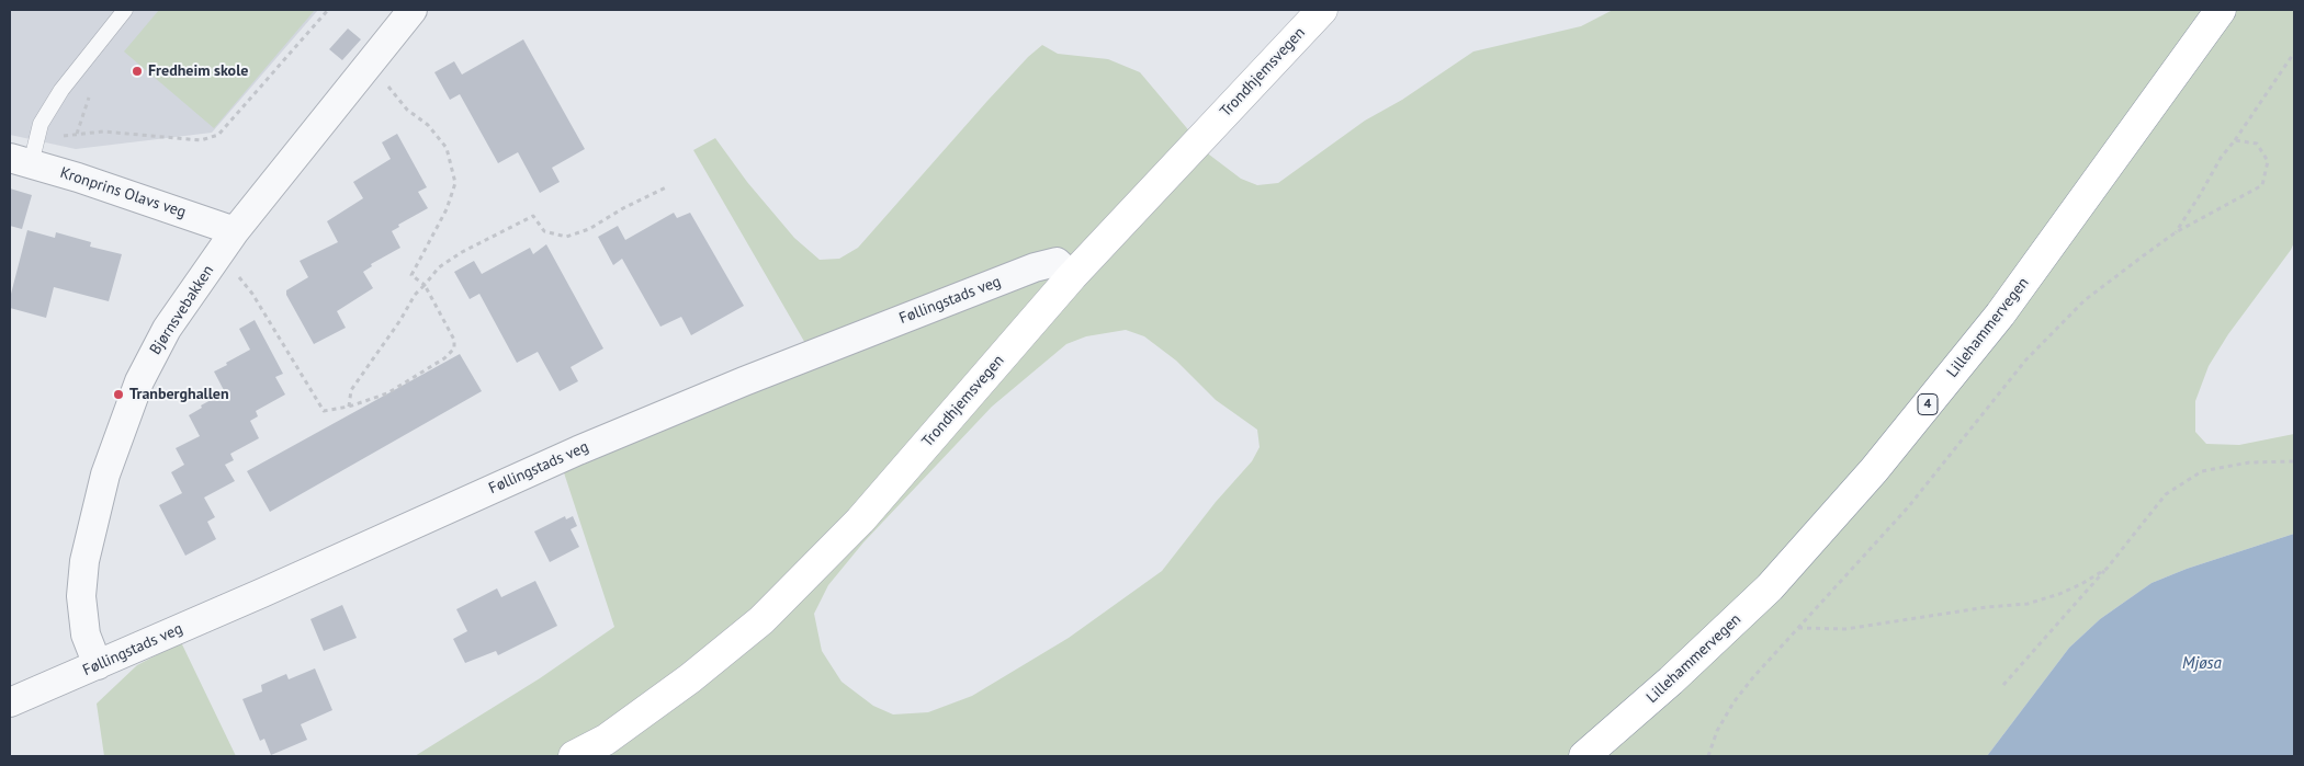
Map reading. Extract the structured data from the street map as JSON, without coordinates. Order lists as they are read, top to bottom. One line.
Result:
{"streets":{"main road":["Trondhjemsvegen","Lillehammervegen","4"],"street":["Kronprins Olavs veg","Føllingstads veg","Bjørnsvebakken"]},"crossings":[["Trondhjemsvegen","Føllingstads veg"],["Kronprins Olavs veg","Bjørnsvebakken"],["Føllingstads veg","Bjørnsvebakken"]],"water":["Mjøsa"],"places":["Fredheim skole","Tranberghallen"]}
